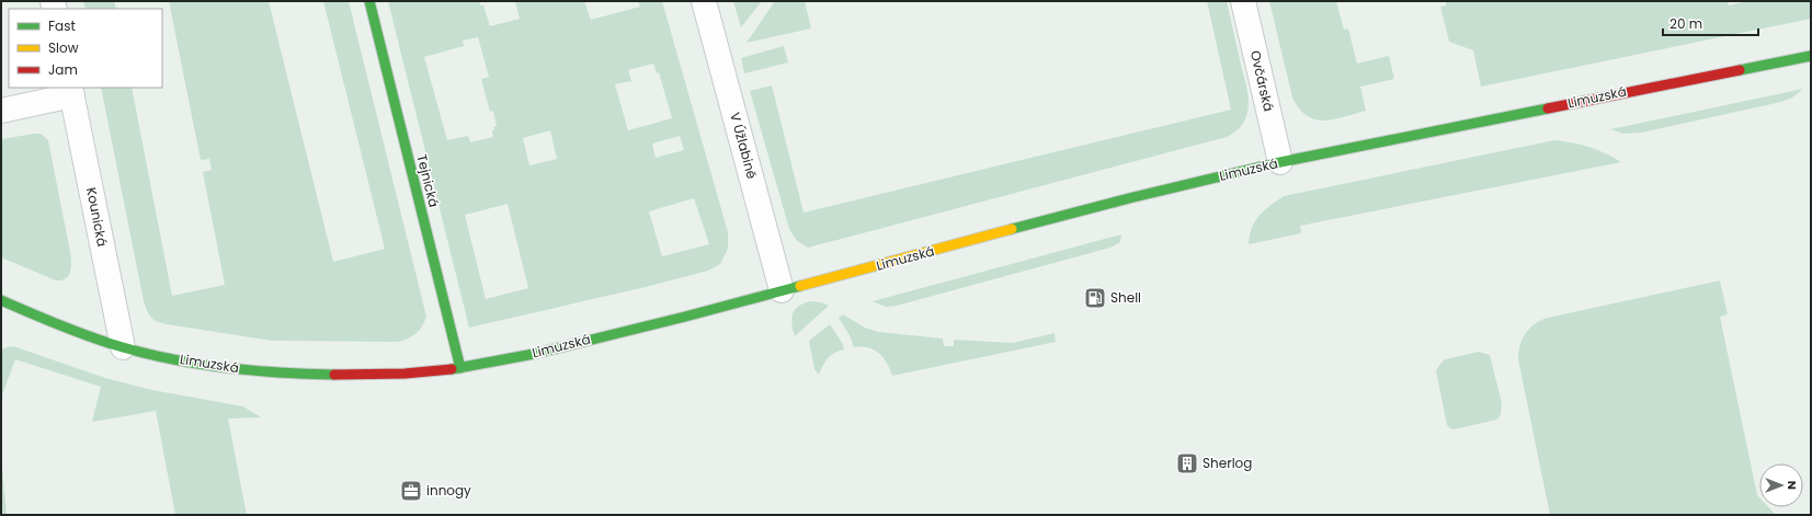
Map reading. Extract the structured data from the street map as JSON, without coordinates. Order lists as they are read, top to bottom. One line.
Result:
{"streets":{"street":["Ovčárská","Limuzská","V Úžlabině","Tejnická","Kounická"]},"crossings":[["Ovčárská","Limuzská"],["Limuzská","V Úžlabině"],["Limuzská","Tejnická"],["Limuzská","Kounická"]],"places":{"fuel station":["Shell"],"building":["Sherlog"],"office":["innogy"]},"legend":["Fast","Slow","Jam"],"scale_bar":"20 m","north":"right"}
